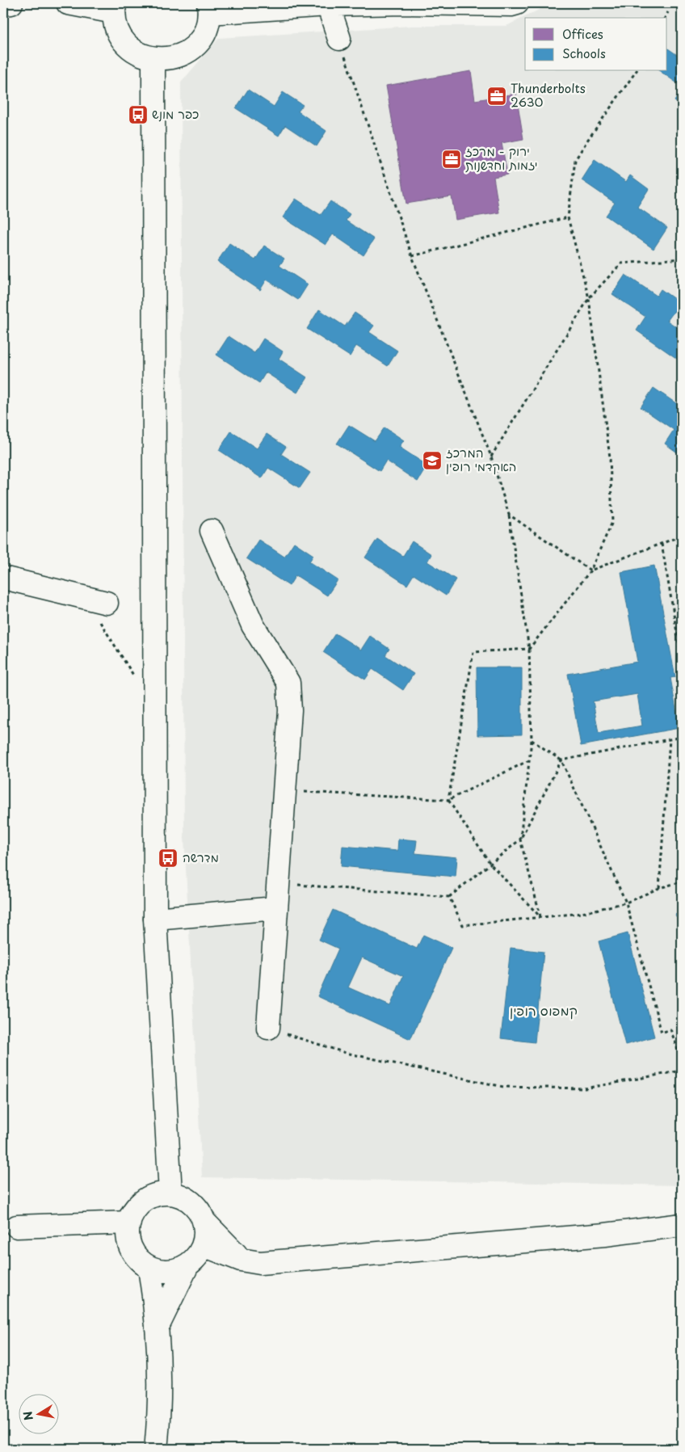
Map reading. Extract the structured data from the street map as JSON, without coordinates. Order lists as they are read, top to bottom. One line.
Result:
{"districts":["קמפוס רופין"],"places":{"office":["Thunderbolts 2630","ירוק - מרכז יזמות וחדשנות"],"bus stop":["כפר מונש","מדרשה"],"school or university":["המרכז האקדמי רופין"]},"legend":["Offices","Schools"],"north":"left"}
